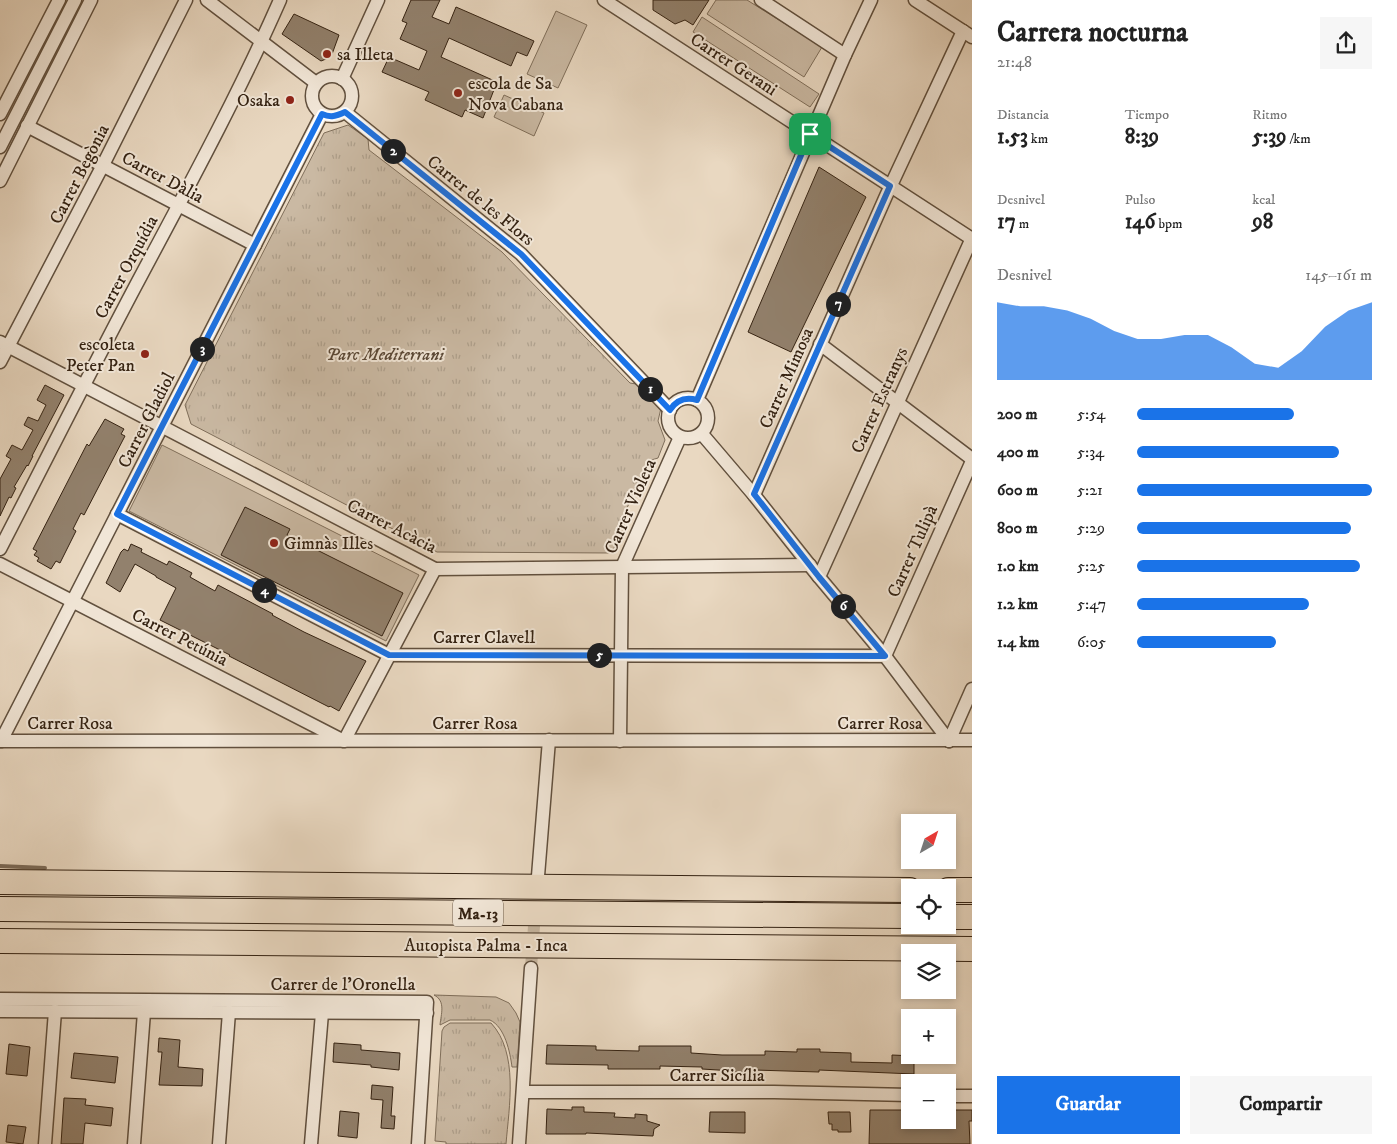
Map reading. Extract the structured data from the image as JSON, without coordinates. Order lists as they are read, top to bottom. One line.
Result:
{"streets":{"highway":["Ma-13","Autopista Palma - Inca"],"street":["Carrer Gerani","Carrer Begònia","Carrer Dàlia","Carrer de les Flors","Carrer Orquídia","Carrer Mimosa","Carrer Estranys","Carrer Gladiol","Carrer Violeta","Carrer Acàcia","Carrer Tulipà","Carrer Petúnia","Carrer Clavell","Carrer Rosa","Carrer de l'Oronella","Carrer Sicília"]},"crossings":[["Carrer Gerani","Carrer Mimosa"],["Carrer Gerani","Carrer Estranys"],["Carrer Begònia","Carrer Dàlia"],["Carrer Begònia","Carrer Acàcia"],["Carrer Dàlia","Carrer Orquídia"],["Carrer Dàlia","Carrer Gladiol"],["Carrer de les Flors","Carrer Gladiol"],["Carrer de les Flors","Carrer Violeta"],["Carrer Orquídia","Carrer Acàcia"],["Carrer Gladiol","Carrer Acàcia"],["Carrer Gladiol","Carrer Petúnia"],["Carrer Gladiol","Carrer Clavell"],["Carrer Gladiol","Carrer Rosa"],["Carrer Violeta","Carrer Acàcia"],["Carrer Violeta","Carrer Clavell"],["Carrer Violeta","Carrer Rosa"],["Carrer Tulipà","Carrer Clavell"],["Carrer Petúnia","Carrer Rosa"]],"parks":["Parc Mediterrani"],"places":["sa Illeta","escola de Sa Nova Cabana","Osaka","escoleta Peter Pan","Gimnàs Illes"],"north":"top right","page":{"heading":["Carrera nocturna","21:48"],"stats":[["Distancia","1.53 km"],["Tiempo","8:39"],["Ritmo","5:39 /km"],["Desnivel","17 m"],["Pulso","146 bpm"],["kcal","98"]],"pins":["2","7","3","1","4","6","5"],"chart":["Desnivel","145–161 m"],"list":[{"name":"200 m","note":"5:54"},{"name":"400 m","note":"5:34"},{"name":"600 m","note":"5:21"},{"name":"800 m","note":"5:29"},{"name":"1.0 km","note":"5:25"},{"name":"1.2 km","note":"5:47"},{"name":"1.4 km","note":"6:05"}],"map_buttons":["+","−"],"buttons":["Guardar","Compartir"]}}
